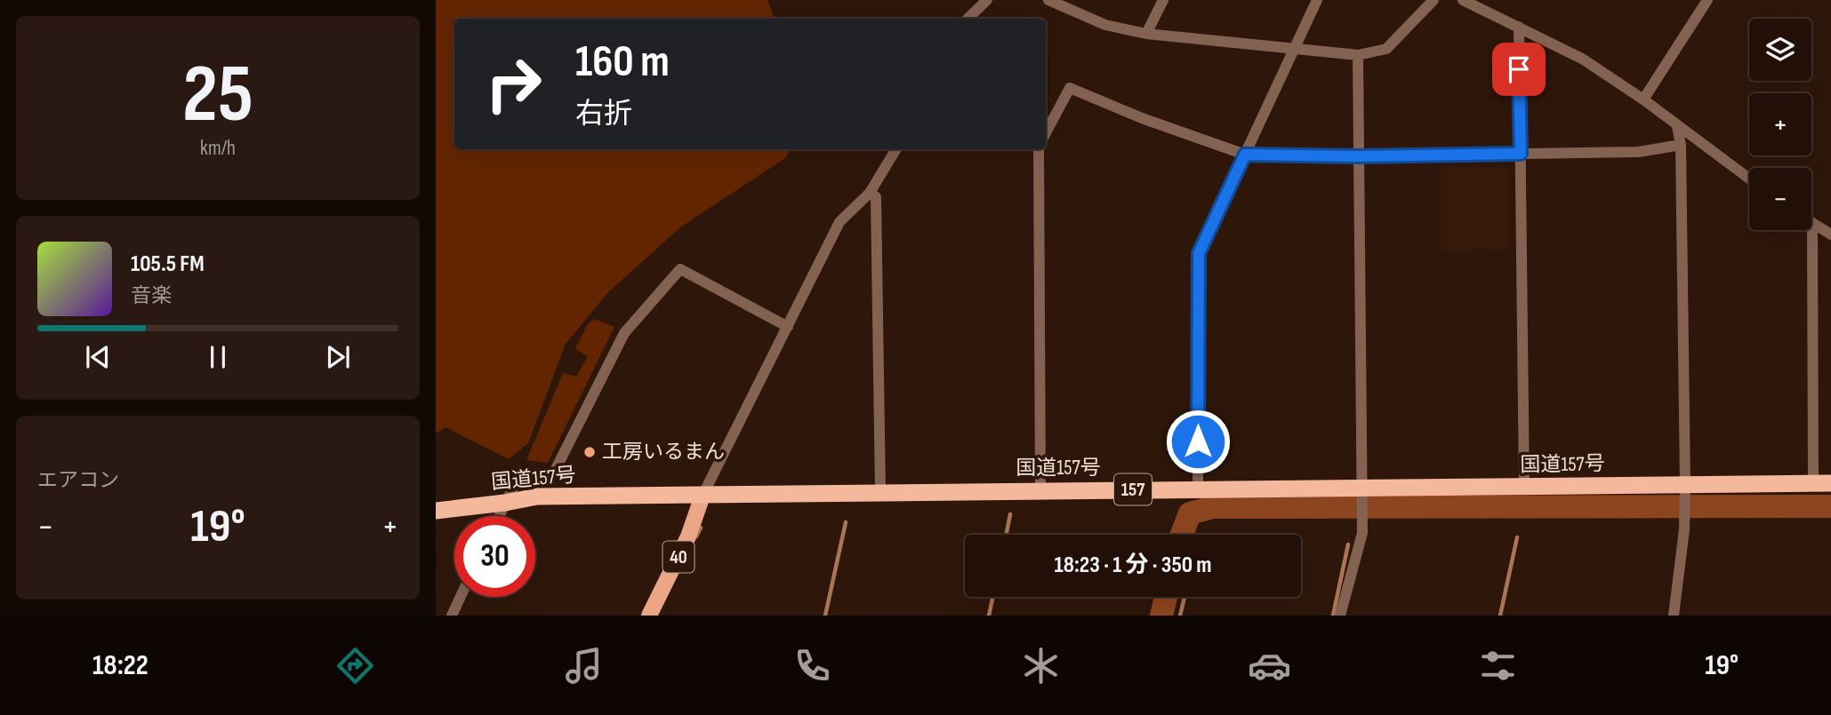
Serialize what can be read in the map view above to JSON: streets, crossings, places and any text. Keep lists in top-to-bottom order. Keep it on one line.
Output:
{"streets":{"highway":["国道157号","157"],"main road":["40"]},"crossings":[["国道157号","40"]],"places":["工房いるまん"],"page":{"tile":[["25","km/h"],"エアコン"],"map_buttons":["+","−"],"turn":["160 m","右折"],"song":["105.5 FM","音楽"],"heat":["−","19°","+"],"limit":"30","trip":"18:23 · 1 分 · 350 m","tabs":["18:22","19°"]}}
